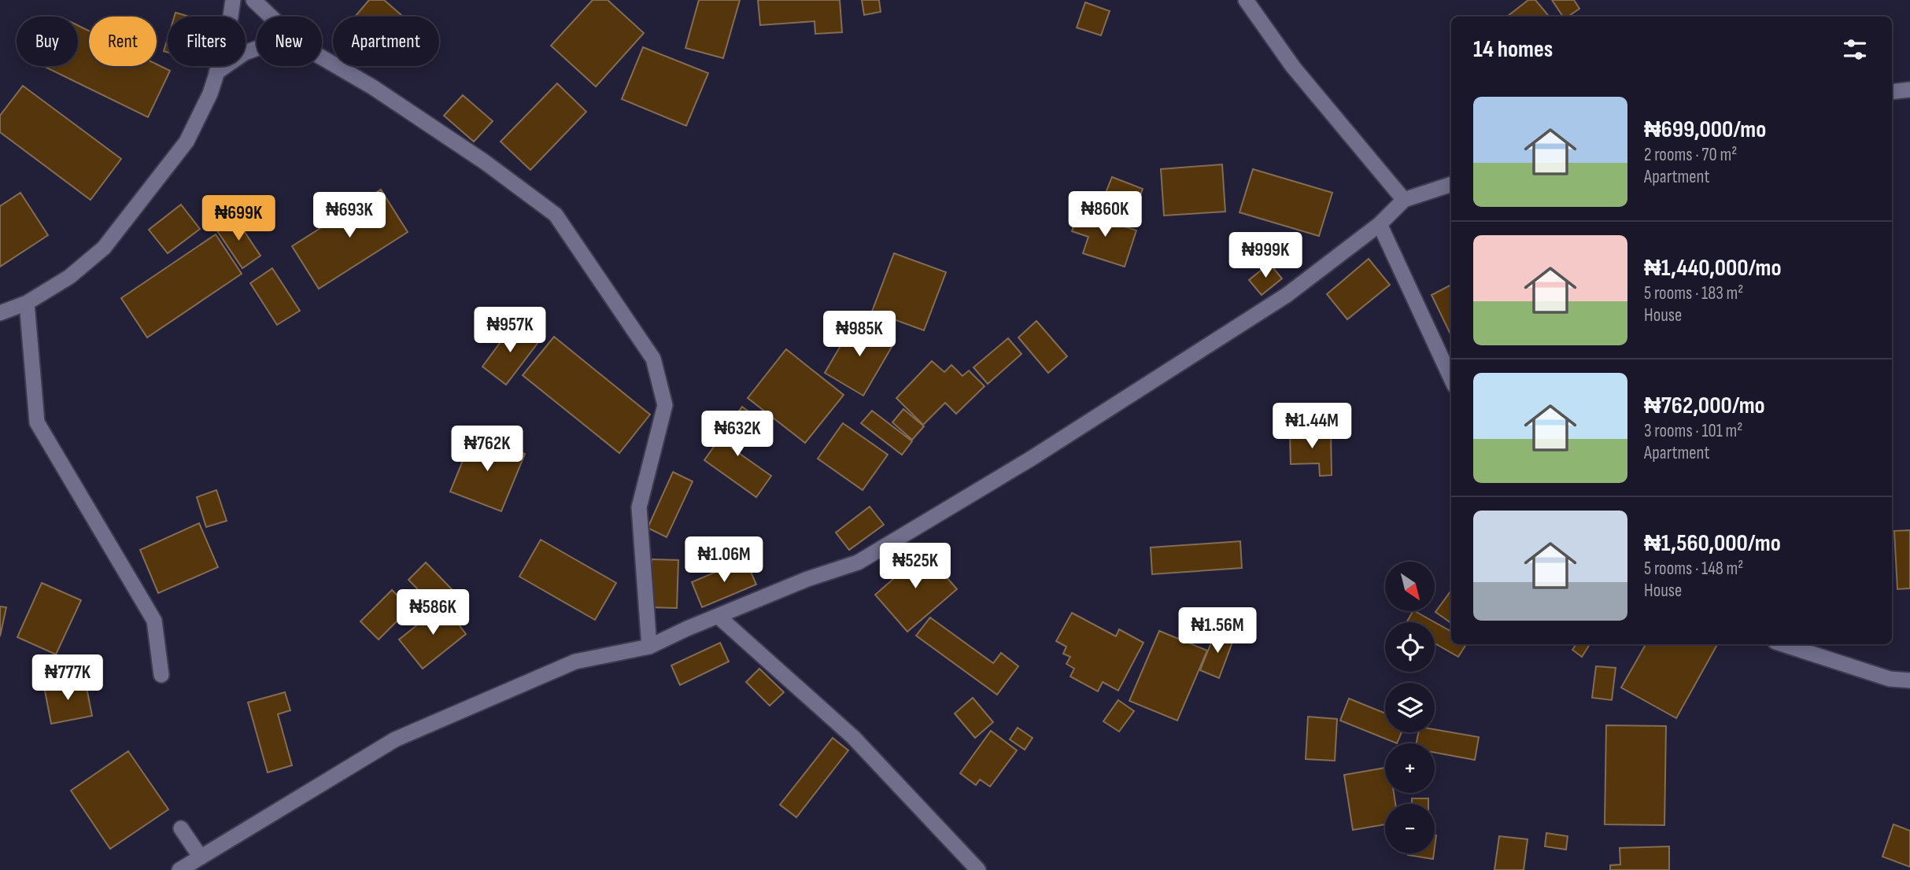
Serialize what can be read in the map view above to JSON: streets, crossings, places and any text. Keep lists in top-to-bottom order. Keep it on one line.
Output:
{"north":"bottom right","page":{"chip":["Buy","Rent","Filters","New","Apartment"],"heading":"14 homes","list":[{"name":"₦699,000/mo","note":"2 rooms · 70 m² · Apartment"},{"name":"₦1,440,000/mo","note":"5 rooms · 183 m² · House"},{"name":"₦762,000/mo","note":"3 rooms · 101 m² · Apartment"},{"name":"₦1,560,000/mo","note":"5 rooms · 148 m² · House"}],"price":["₦860K","₦693K","₦699K","₦999K","₦957K","₦985K","₦1.44M","₦632K","₦762K","₦1.06M","₦525K","₦586K","₦1.56M","₦777K"],"map_buttons":["+","−"]}}
